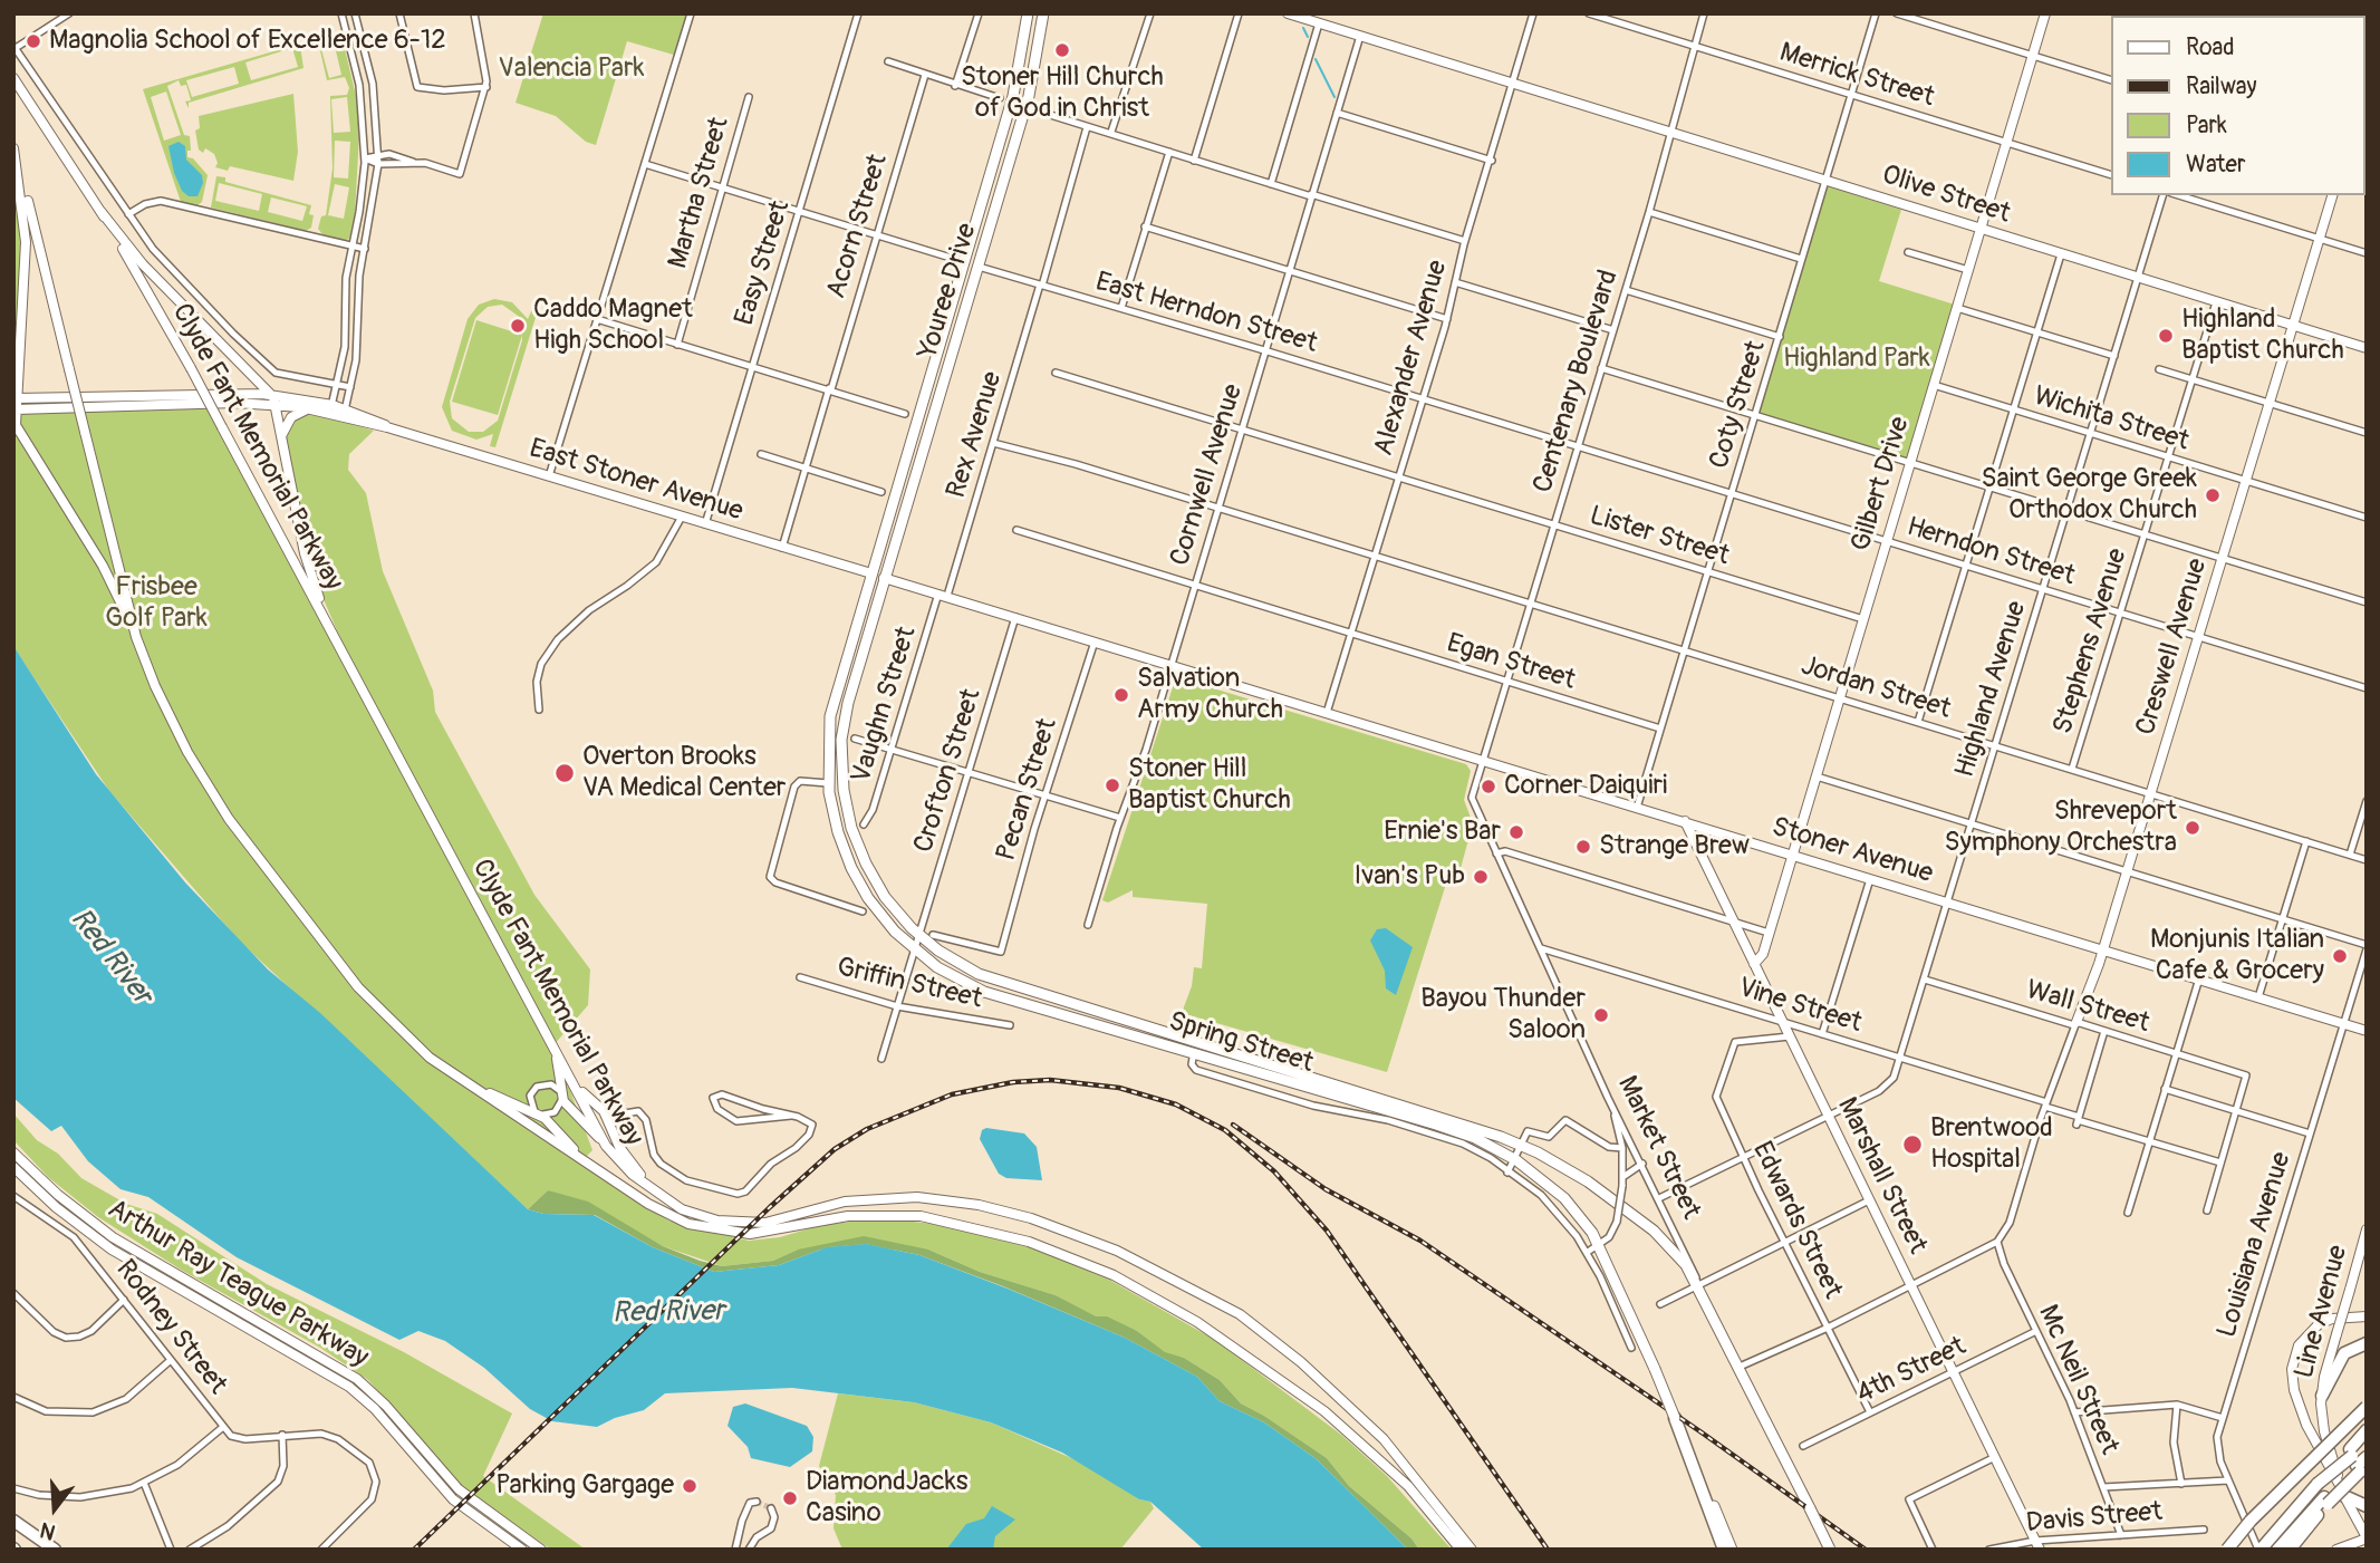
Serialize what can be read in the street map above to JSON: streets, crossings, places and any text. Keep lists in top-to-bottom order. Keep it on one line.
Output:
{"streets":{"main road":["Youree Drive","Spring Street","Market Street"],"street":["Merrick Street","Martha Street","Olive Street","Acorn Street","Easy Street","East Herndon Street","Alexander Avenue","Centenary Boulevard","Coty Street","Wichita Street","Rex Avenue","Clyde Fant Memorial Parkway","Cornwell Avenue","East Stoner Avenue","Gilbert Drive","Lister Street","Herndon Street","Stephens Avenue","Creswell Avenue","Egan Street","Jordan Street","Highland Avenue","Vaughn Street","Crofton Street","Pecan Street","Stoner Avenue","Griffin Street","Vine Street","Wall Street","Marshall Street","Edwards Street","Louisiana Avenue","Arthur Ray Teague Parkway","Line Avenue","Rodney Street","4th Street","Mc Neil Street","Davis Street"]},"crossings":[["Merrick Street","Centenary Boulevard"],["Merrick Street","Coty Street"],["Merrick Street","Gilbert Drive"],["Olive Street","Alexander Avenue"],["Olive Street","Centenary Boulevard"],["Olive Street","Coty Street"],["Olive Street","Cornwell Avenue"],["Olive Street","Gilbert Drive"],["Olive Street","Stephens Avenue"],["Olive Street","Creswell Avenue"],["Olive Street","Highland Avenue"],["Acorn Street","East Stoner Avenue"],["Easy Street","East Stoner Avenue"],["Youree Drive","East Herndon Street"],["Youree Drive","East Stoner Avenue"],["Youree Drive","Spring Street"],["East Herndon Street","Alexander Avenue"],["East Herndon Street","Rex Avenue"],["East Herndon Street","Cornwell Avenue"],["East Herndon Street","Herndon Street"],["Alexander Avenue","Lister Street"],["Alexander Avenue","Herndon Street"],["Alexander Avenue","Egan Street"],["Alexander Avenue","Jordan Street"],["Alexander Avenue","Stoner Avenue"],["Centenary Boulevard","Lister Street"],["Centenary Boulevard","Herndon Street"],["Centenary Boulevard","Egan Street"],["Centenary Boulevard","Jordan Street"],["Centenary Boulevard","Stoner Avenue"],["Centenary Boulevard","Market Street"],["Coty Street","Lister Street"],["Coty Street","Herndon Street"],["Coty Street","Egan Street"],["Coty Street","Jordan Street"],["Coty Street","Stoner Avenue"],["Wichita Street","Gilbert Drive"],["Wichita Street","Stephens Avenue"],["Wichita Street","Creswell Avenue"],["Wichita Street","Highland Avenue"],["Rex Avenue","Jordan Street"],["Rex Avenue","Vaughn Street"],["Cornwell Avenue","Lister Street"],["Cornwell Avenue","Egan Street"],["Cornwell Avenue","Jordan Street"],["East Stoner Avenue","Spring Street"],["Gilbert Drive","Lister Street"],["Gilbert Drive","Herndon Street"],["Gilbert Drive","Jordan Street"],["Gilbert Drive","Stoner Avenue"],["Gilbert Drive","Marshall Street"],["Herndon Street","Stephens Avenue"],["Herndon Street","Creswell Avenue"],["Herndon Street","Highland Avenue"],["Stephens Avenue","Jordan Street"],["Creswell Avenue","Jordan Street"],["Creswell Avenue","Stoner Avenue"],["Creswell Avenue","Vine Street"],["Creswell Avenue","Wall Street"],["Creswell Avenue","Mc Neil Street"],["Jordan Street","Highland Avenue"],["Highland Avenue","Stoner Avenue"],["Highland Avenue","Vine Street"],["Highland Avenue","Wall Street"],["Highland Avenue","Market Street"],["Highland Avenue","Marshall Street"],["Highland Avenue","Edwards Street"],["Crofton Street","Spring Street"],["Stoner Avenue","Market Street"],["Stoner Avenue","Marshall Street"],["Stoner Avenue","Louisiana Avenue"],["Vine Street","Market Street"],["Vine Street","Marshall Street"],["Spring Street","Market Street"],["Marshall Street","Edwards Street"],["Marshall Street","4th Street"],["Marshall Street","Davis Street"],["Edwards Street","4th Street"],["4th Street","Mc Neil Street"],["Mc Neil Street","Davis Street"]],"water":["Red River"],"parks":["Valencia Park","Highland Park","Frisbee Golf Park"],"places":["Magnolia School of Excellence 6-12","Stoner Hill Church of God in Christ","Caddo Magnet High School","Highland Baptist Church","Saint George Greek Orthodox Church","Salvation Army Church","Overton Brooks VA Medical Center","Stoner Hill Baptist Church","Corner Daiquiri","Shreveport Symphony Orchestra","Ernie's Bar","Strange Brew","Ivan's Pub","Monjunis Italian Cafe & Grocery","Bayou Thunder Saloon","Brentwood Hospital","Parking Gargage","DiamondJacks Casino"],"legend":["Road","Railway","Park","Water"],"north":"bottom"}
